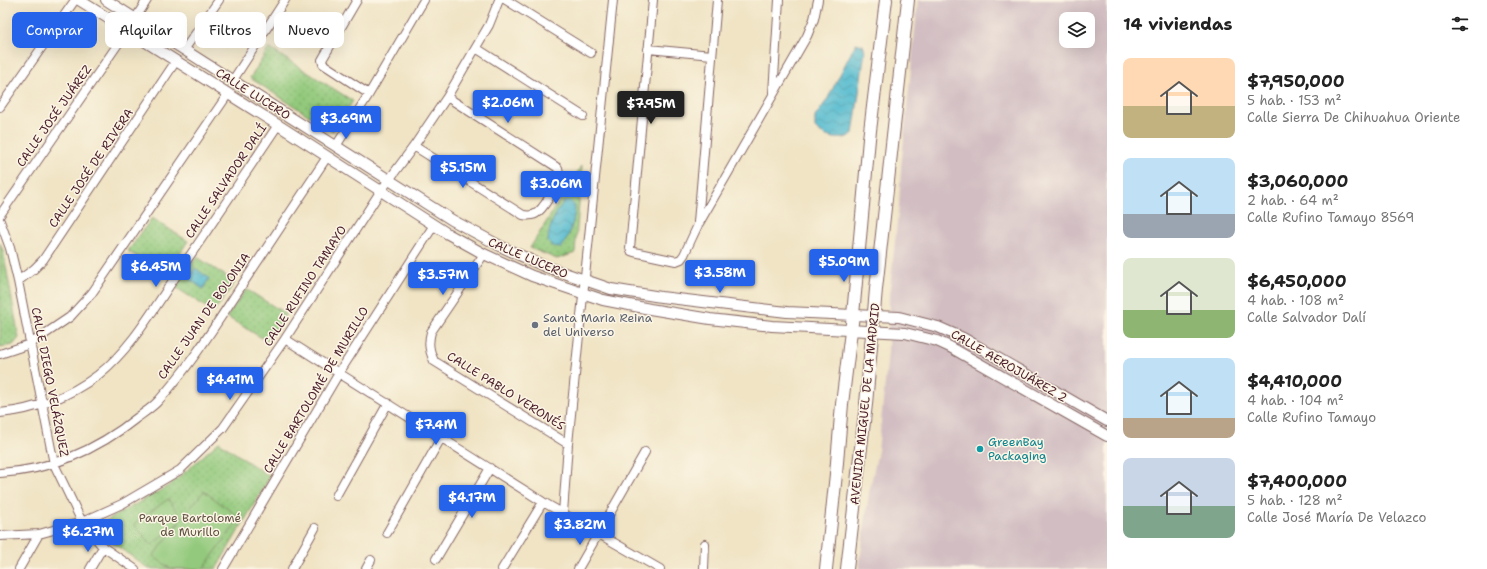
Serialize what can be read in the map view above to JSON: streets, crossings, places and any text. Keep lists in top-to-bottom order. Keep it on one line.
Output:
{"streets":{"main road":["AVENIDA MIGUEL DE LA MADRID"],"street":["CALLE LUCERO","CALLE JOSÉ JUÁREZ","CALLE JOSÉ DE RIVERA","CALLE SALVADOR DALÍ","CALLE RUFINO TAMAYO","CALLE JUAN DE BOLONIA","CALLE AEROJUÁREZ 2","CALLE DIEGO VELÁZQUEZ","CALLE BARTOLOMÉ DE MURILLO","CALLE PABLO VERONÉS"]},"crossings":[["CALLE LUCERO","CALLE JOSÉ DE RIVERA"],["CALLE LUCERO","CALLE SALVADOR DALÍ"],["CALLE LUCERO","CALLE RUFINO TAMAYO"],["CALLE LUCERO","CALLE JUAN DE BOLONIA"],["CALLE LUCERO","CALLE AEROJUÁREZ 2"],["CALLE LUCERO","CALLE BARTOLOMÉ DE MURILLO"],["CALLE LUCERO","CALLE PABLO VERONÉS"],["CALLE JOSÉ DE RIVERA","CALLE DIEGO VELÁZQUEZ"],["CALLE SALVADOR DALÍ","CALLE DIEGO VELÁZQUEZ"],["CALLE RUFINO TAMAYO","CALLE DIEGO VELÁZQUEZ"],["CALLE JUAN DE BOLONIA","CALLE DIEGO VELÁZQUEZ"],["CALLE AEROJUÁREZ 2","AVENIDA MIGUEL DE LA MADRID"]],"parks":["Parque Bartolomé de Murillo"],"places":["Santa Maria Reina del Universo","GreenBay Packaging"],"page":{"heading":"14 viviendas","chip":["Comprar","Alquilar","Filtros","Nuevo"],"list":[{"name":"$7,950,000","note":"5 hab. · 153 m² · Calle Sierra De Chihuahua Oriente"},{"name":"$3,060,000","note":"2 hab. · 64 m² · Calle Rufino Tamayo 8569"},{"name":"$6,450,000","note":"4 hab. · 108 m² · Calle Salvador Dalí"},{"name":"$4,410,000","note":"4 hab. · 104 m² · Calle Rufino Tamayo"},{"name":"$7,400,000","note":"5 hab. · 128 m² · Calle José María De Velazco"}],"price":["$2.06M","$7.95M","$3.69M","$5.15M","$3.06M","$5.09M","$6.45M","$3.58M","$3.57M","$4.41M","$7.4M","$4.17M","$3.82M","$6.27M"]}}
